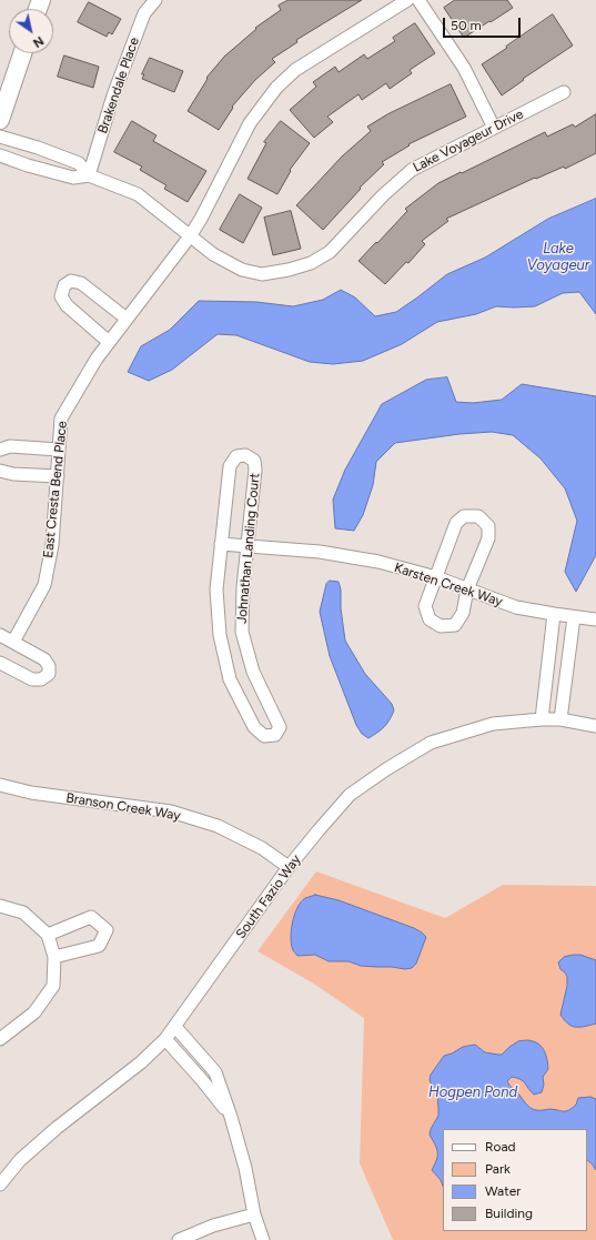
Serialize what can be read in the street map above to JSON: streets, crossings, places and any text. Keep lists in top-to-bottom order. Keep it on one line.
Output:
{"streets":{"street":["Brakendale Place","Lake Voyageur Drive","East Cresta Bend Place","Johnathan Landing Court","Karsten Creek Way","Branson Creek Way","South Fazio Way"]},"crossings":[["Brakendale Place","Lake Voyageur Drive"],["Lake Voyageur Drive","East Cresta Bend Place"],["Johnathan Landing Court","Karsten Creek Way"],["Branson Creek Way","South Fazio Way"]],"water":["Lake Voyageur","Hogpen Pond"],"legend":["Road","Park","Water","Building"],"scale_bar":"50 m","north":"bottom right"}
